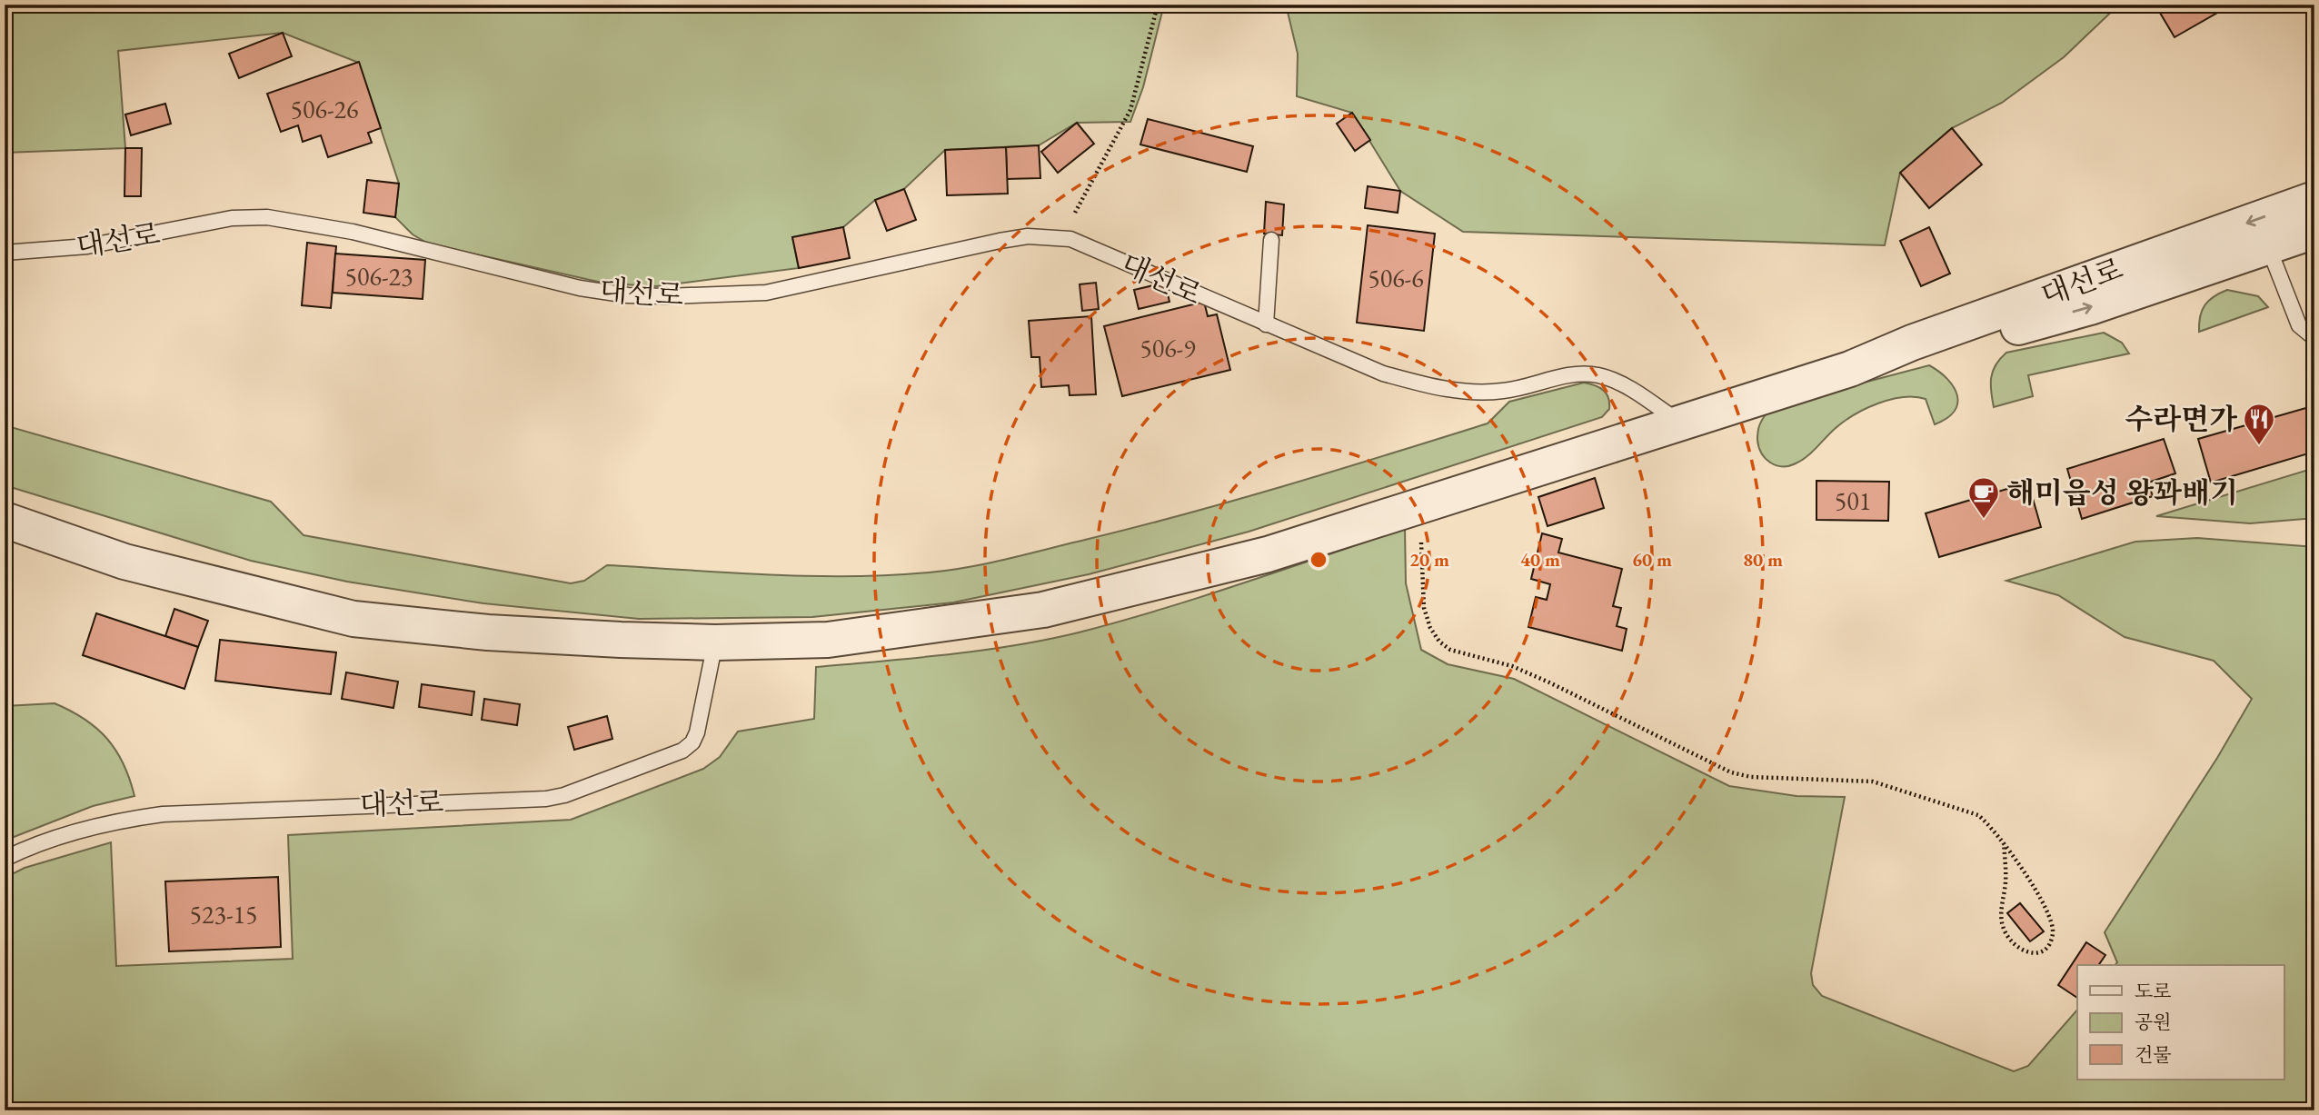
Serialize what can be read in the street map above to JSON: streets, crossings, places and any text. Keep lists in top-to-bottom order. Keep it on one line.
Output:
{"streets":{"street":["대선로"]},"places":{"restaurant":["수라면가"],"cafe":["해미읍성 왕꽈배기"]},"house_numbers":["506-26","506-23","506-6","506-9","501","523-15"],"legend":["도로","공원","건물"],"rings":["20 m","40 m","60 m","80 m"]}
